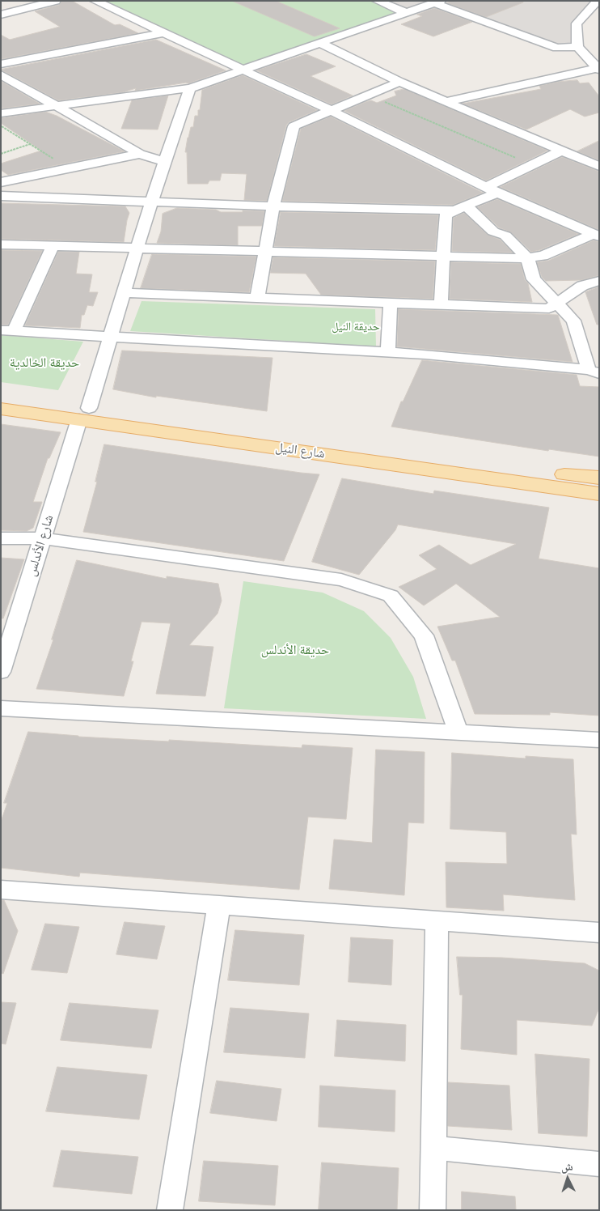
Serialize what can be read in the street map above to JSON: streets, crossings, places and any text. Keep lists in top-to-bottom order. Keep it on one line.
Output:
{"streets":{"main road":["شارع النيل"],"street":["شارع الأندلس"]},"crossings":[["شارع النيل","شارع الأندلس"]],"parks":["حديقة النيل","حديقة الخالدية","حديقة الأندلس"],"north":"top"}
